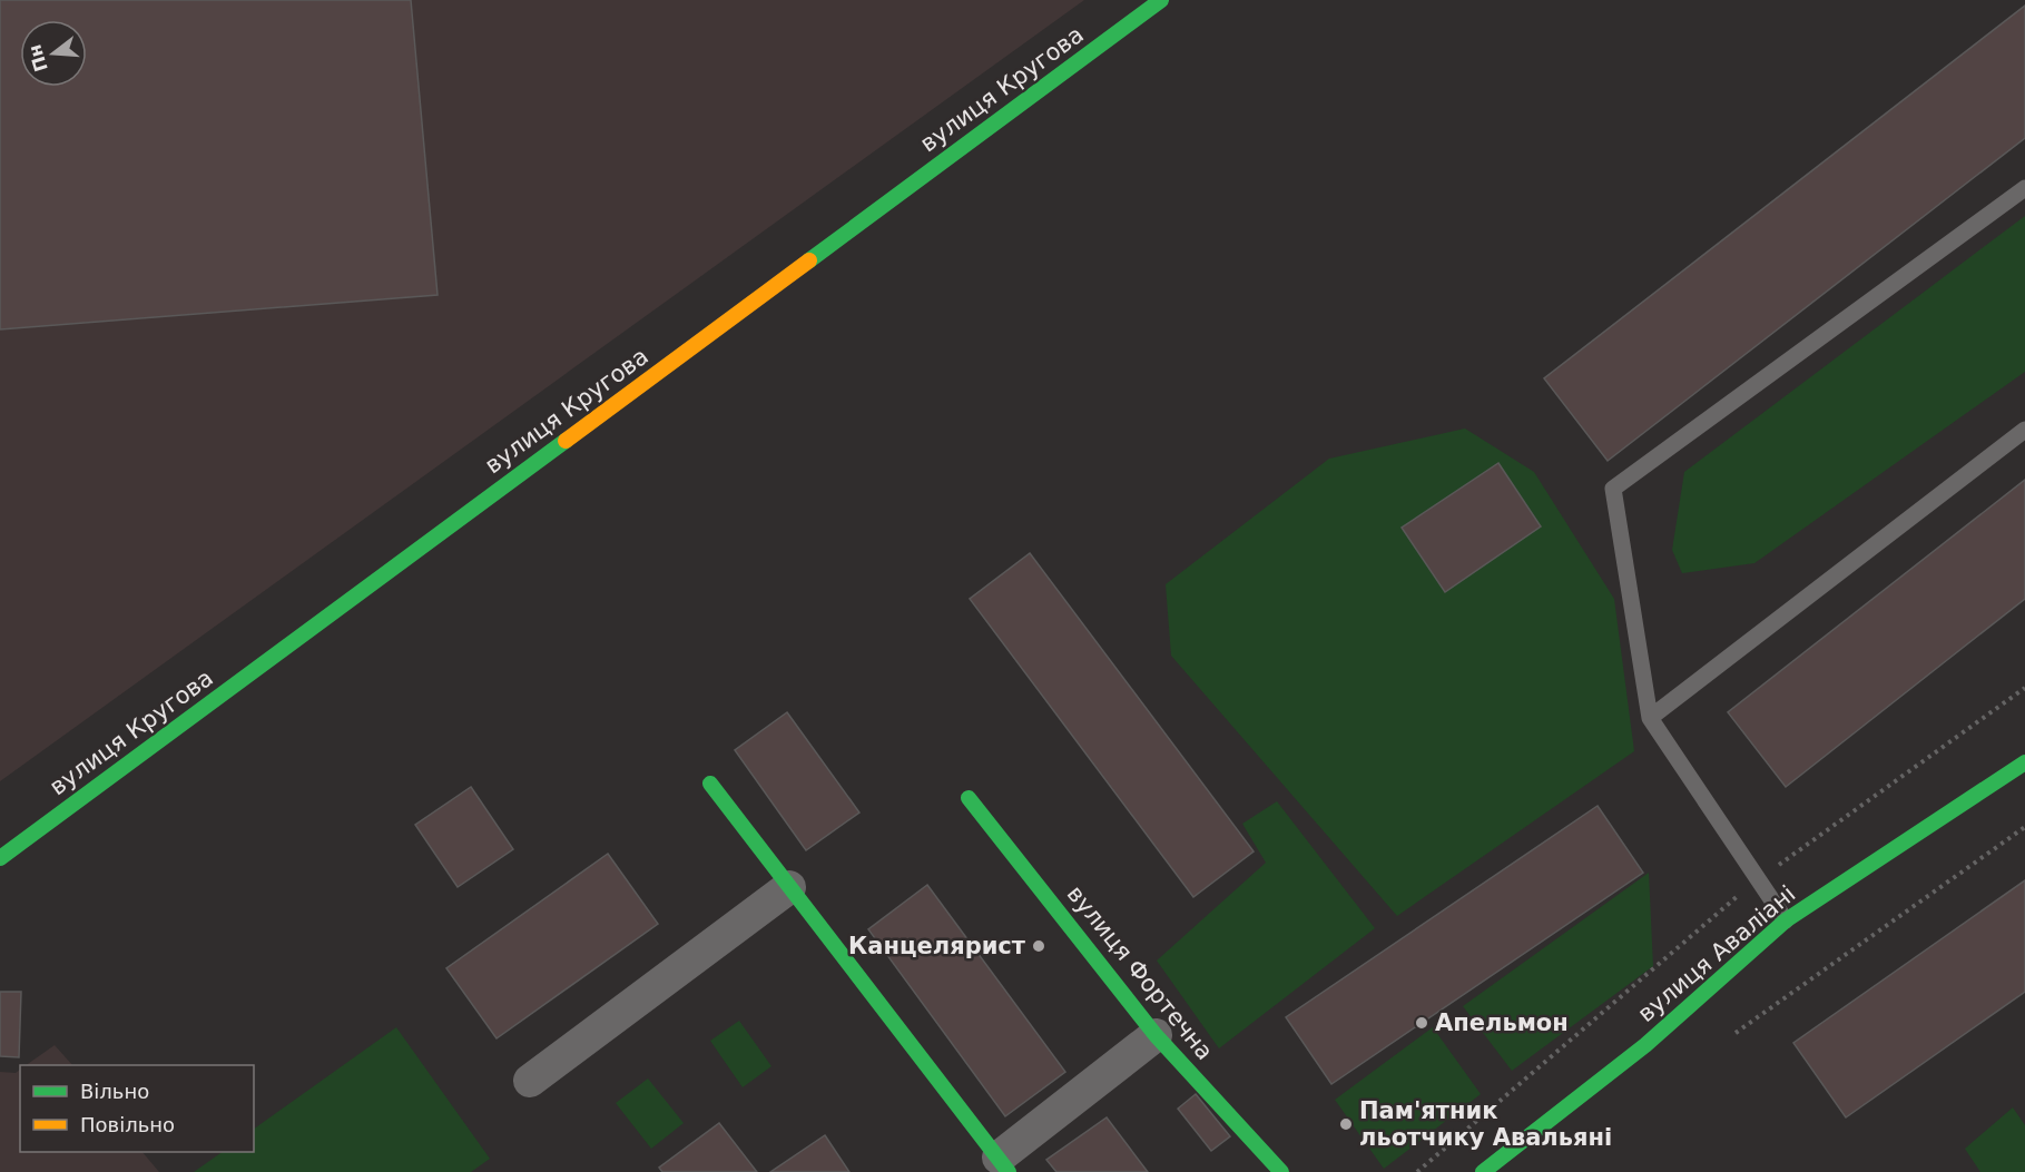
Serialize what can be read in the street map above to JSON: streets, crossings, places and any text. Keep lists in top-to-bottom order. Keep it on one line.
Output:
{"streets":{"street":["вулиця Кругова","вулиця Аваліані","вулиця Фортечна"]},"places":["Канцелярист","Апельмон","Пам'ятник льотчику Авальяні"],"legend":["Вільно","Повільно"],"north":"left"}
